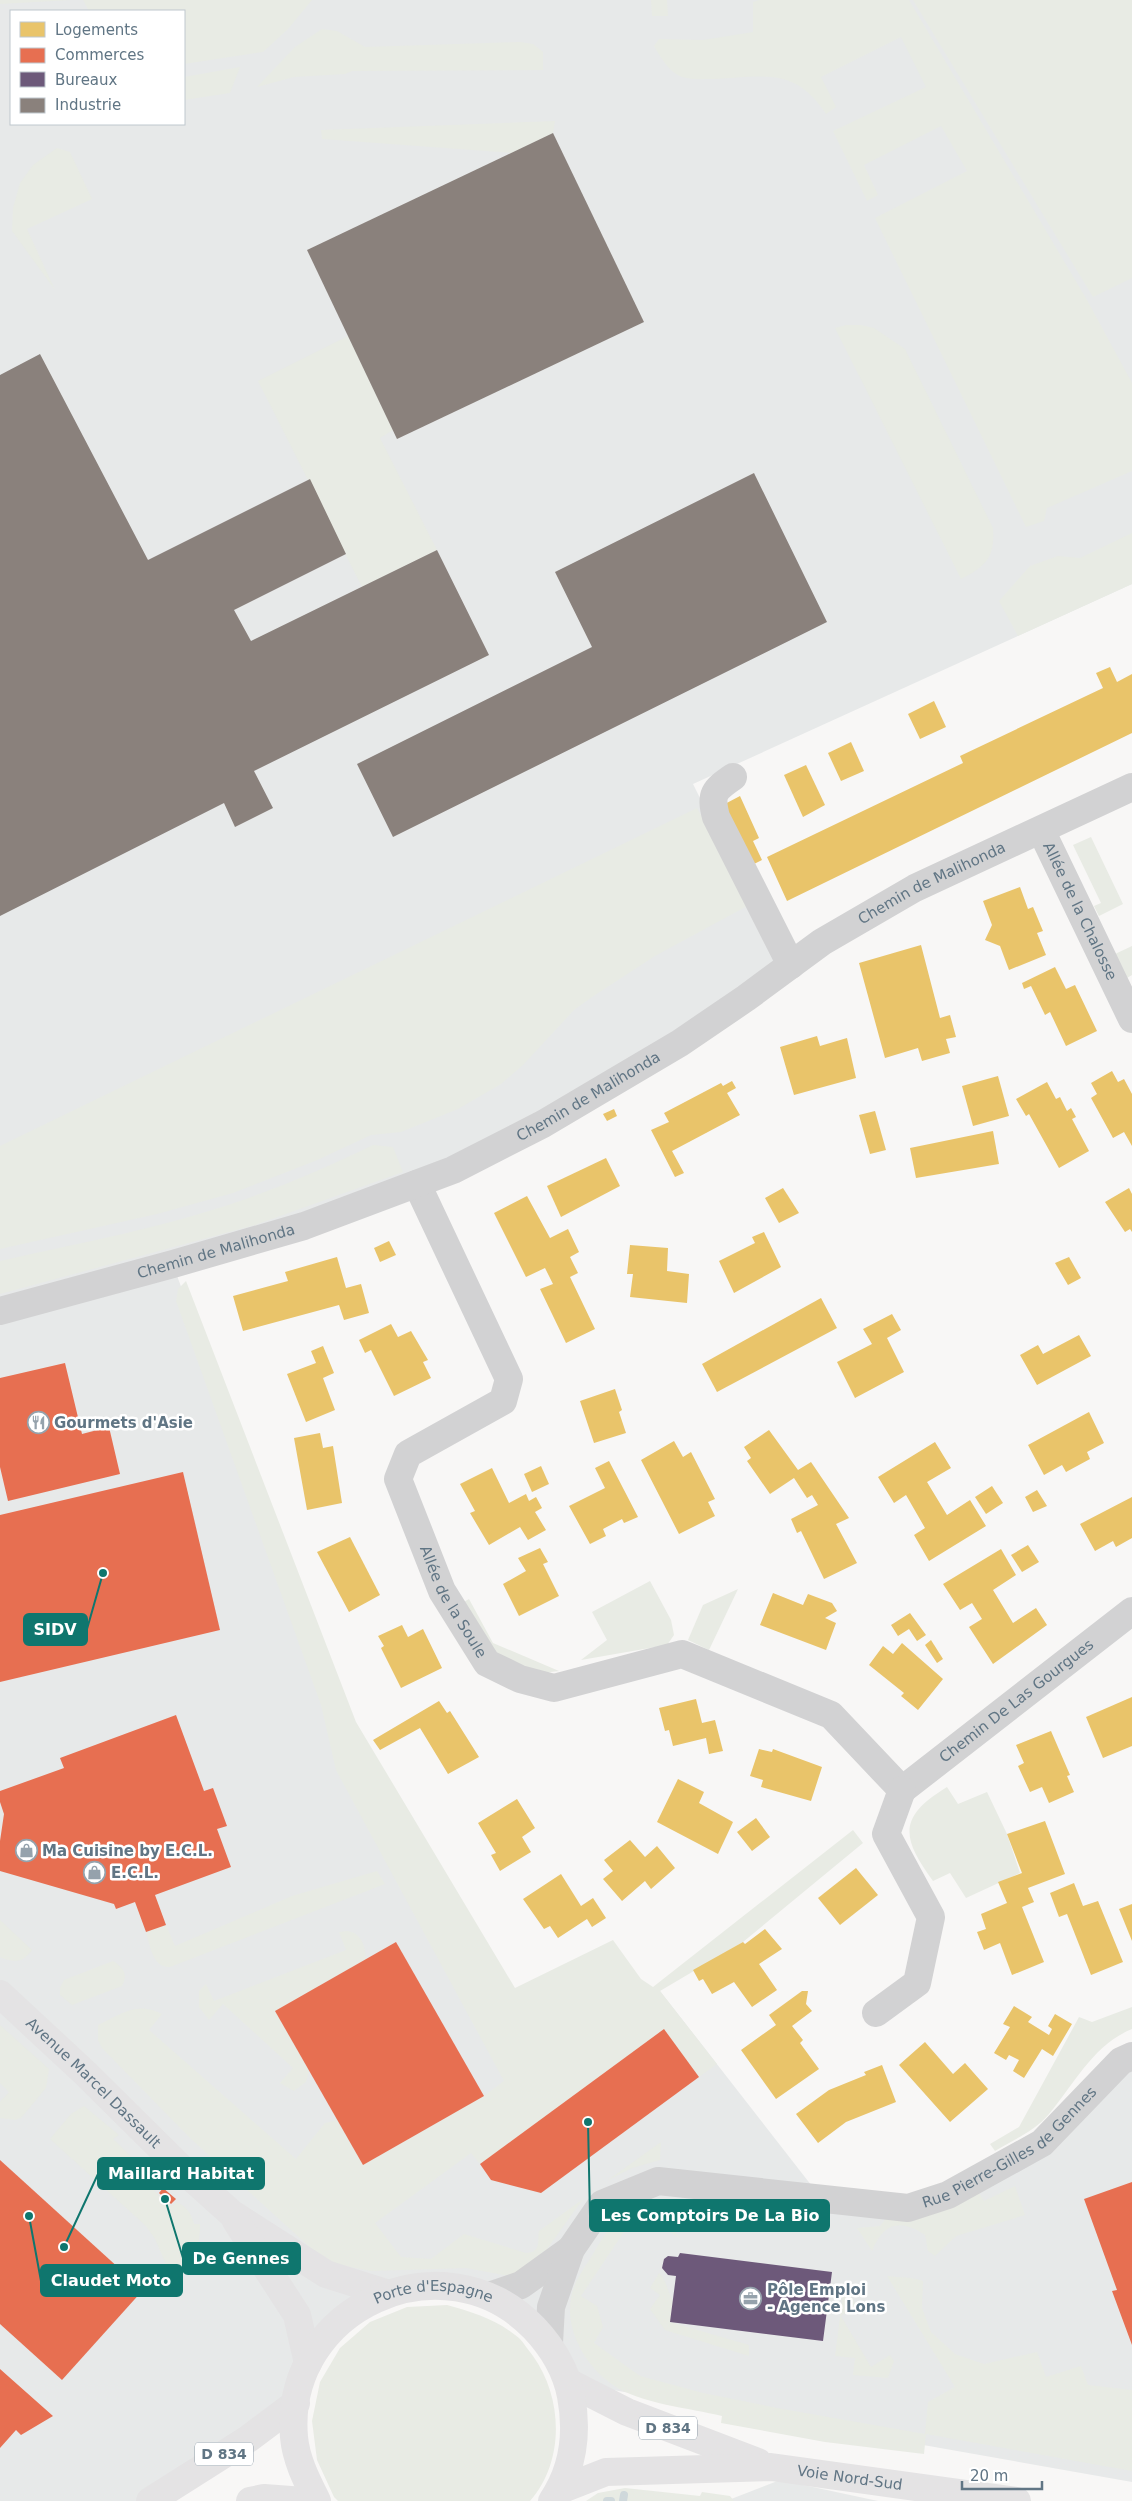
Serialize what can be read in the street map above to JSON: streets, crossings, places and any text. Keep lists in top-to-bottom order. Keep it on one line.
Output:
{"streets":{"main road":["Avenue Marcel Dassault","Porte d'Espagne","D 834","Voie Nord-Sud"],"street":["Chemin de Malihonda","Allée de la Chalosse","Allée de la Soule","Chemin De Las Gourgues","Rue Pierre-Gilles de Gennes"]},"crossings":[["Chemin de Malihonda","Allée de la Chalosse"],["Chemin de Malihonda","Allée de la Soule"],["Allée de la Soule","Chemin De Las Gourgues"],["Avenue Marcel Dassault","Porte d'Espagne"],["Rue Pierre-Gilles de Gennes","Porte d'Espagne"],["Porte d'Espagne","D 834"],["Porte d'Espagne","Voie Nord-Sud"]],"places":{"restaurant":["Gourmets d'Asie"],"other":["SIDV","Les Comptoirs De La Bio","De Gennes","Claudet Moto","Maillard Habitat"],"shop":["Ma Cuisine by E.C.L.","E.C.L."],"office":["Pôle Emploi - Agence Lons"]},"legend":["Logements","Commerces","Bureaux","Industrie"],"scale_bar":"20 m"}
